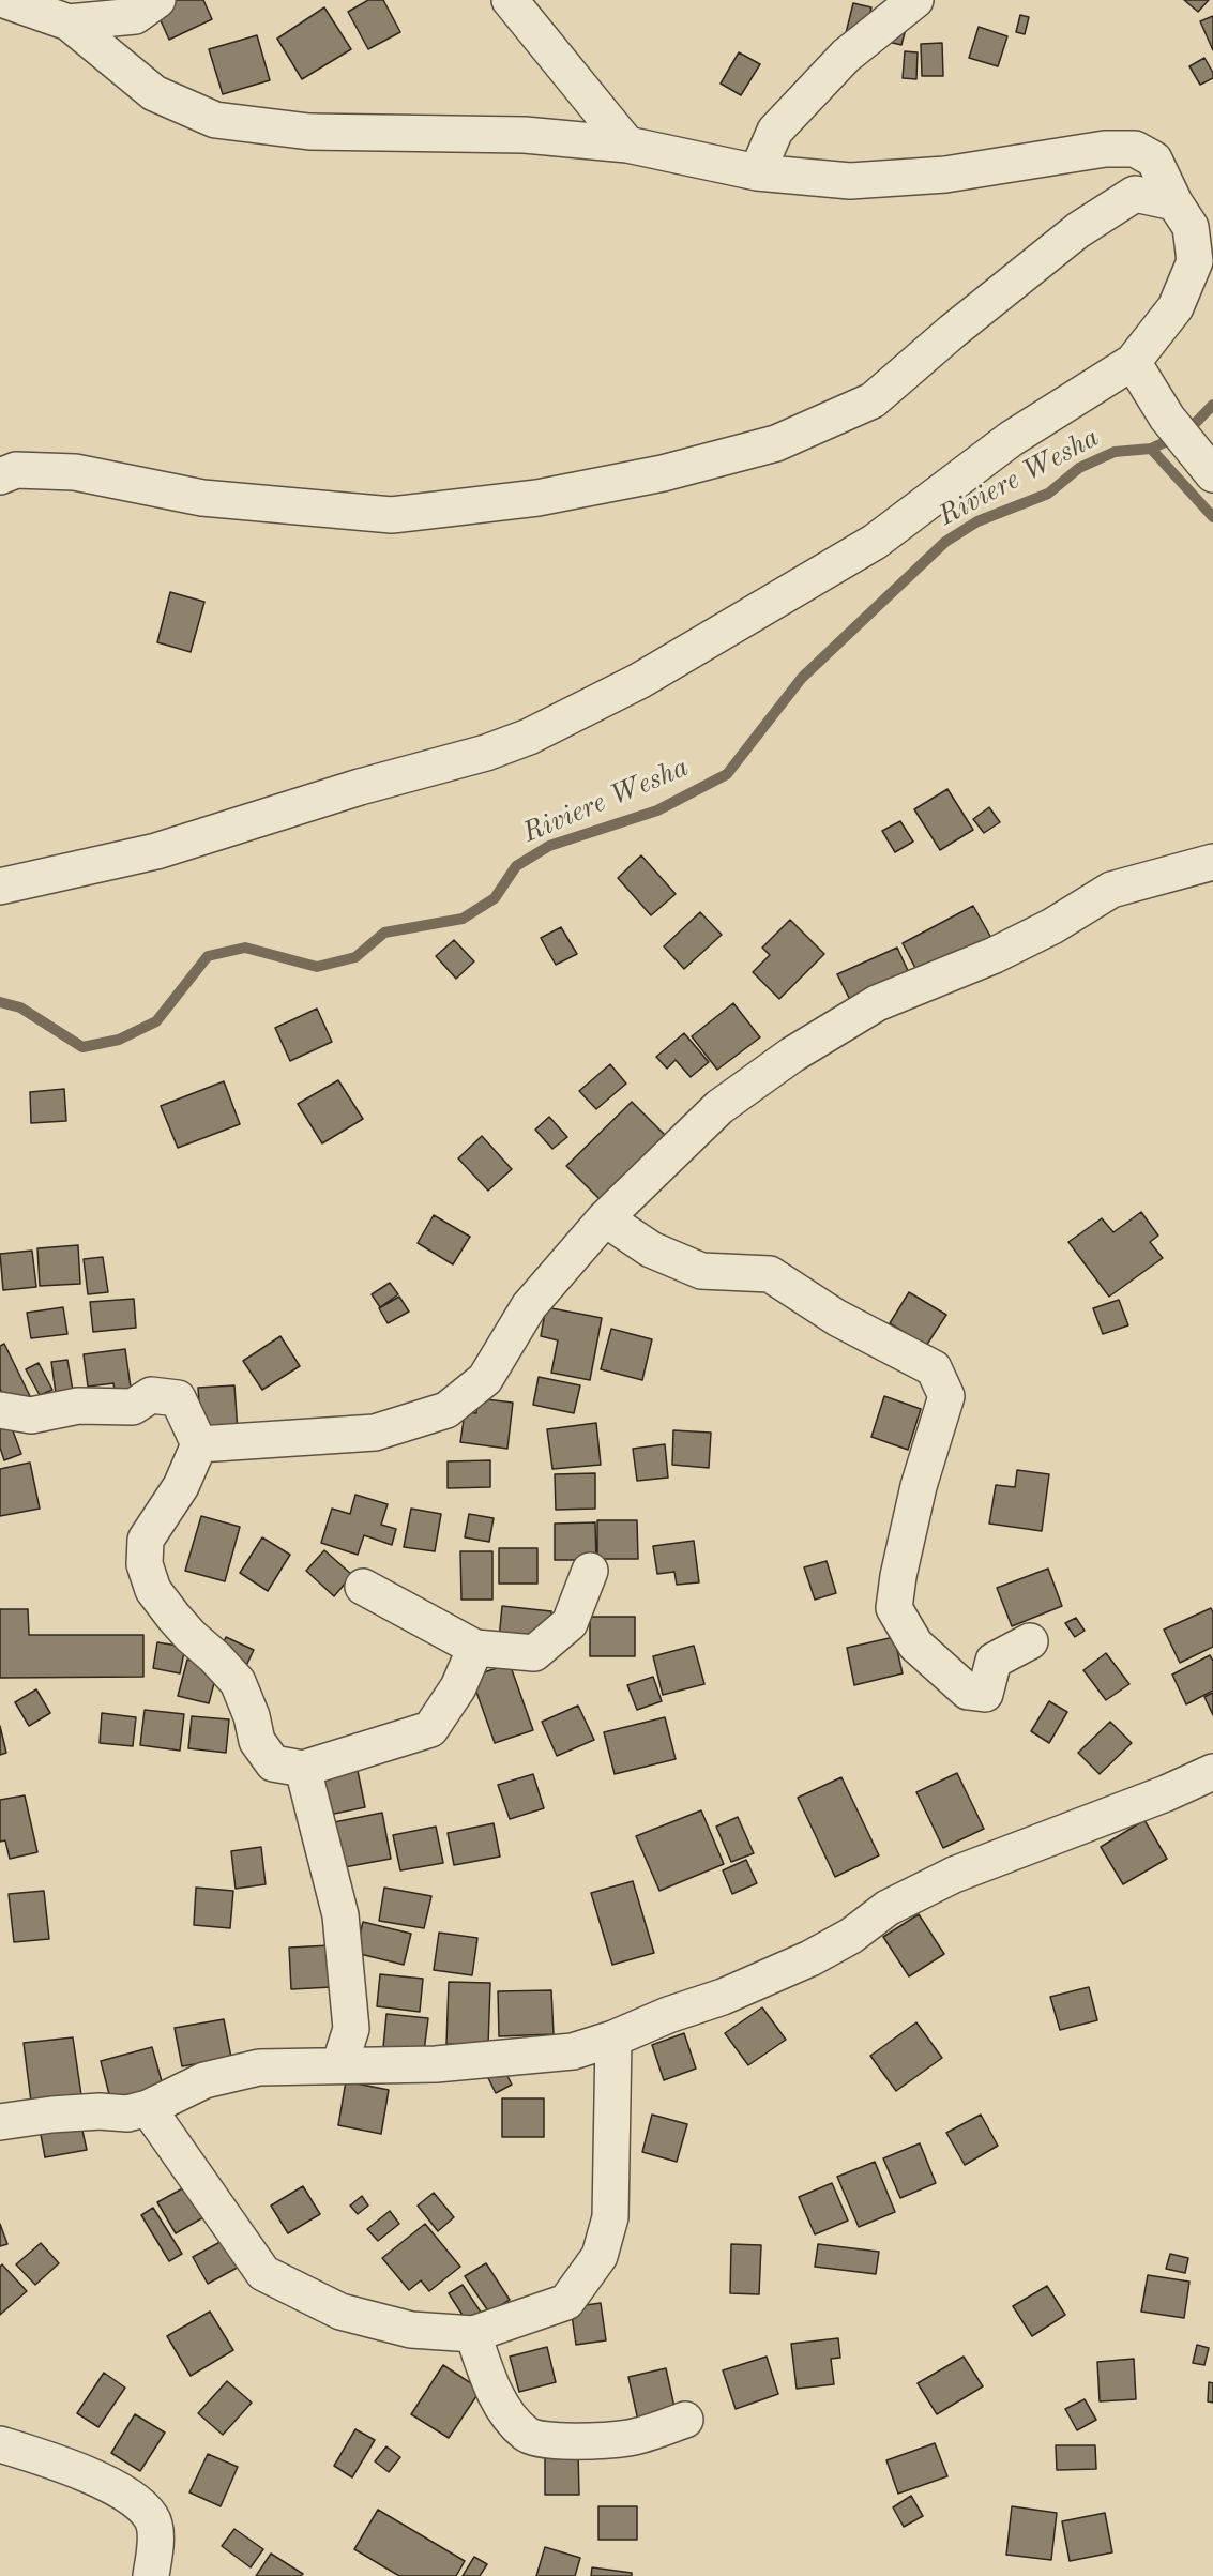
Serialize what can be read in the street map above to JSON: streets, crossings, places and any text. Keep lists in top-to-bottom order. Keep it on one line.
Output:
{"water":["Riviere Wesha"]}
